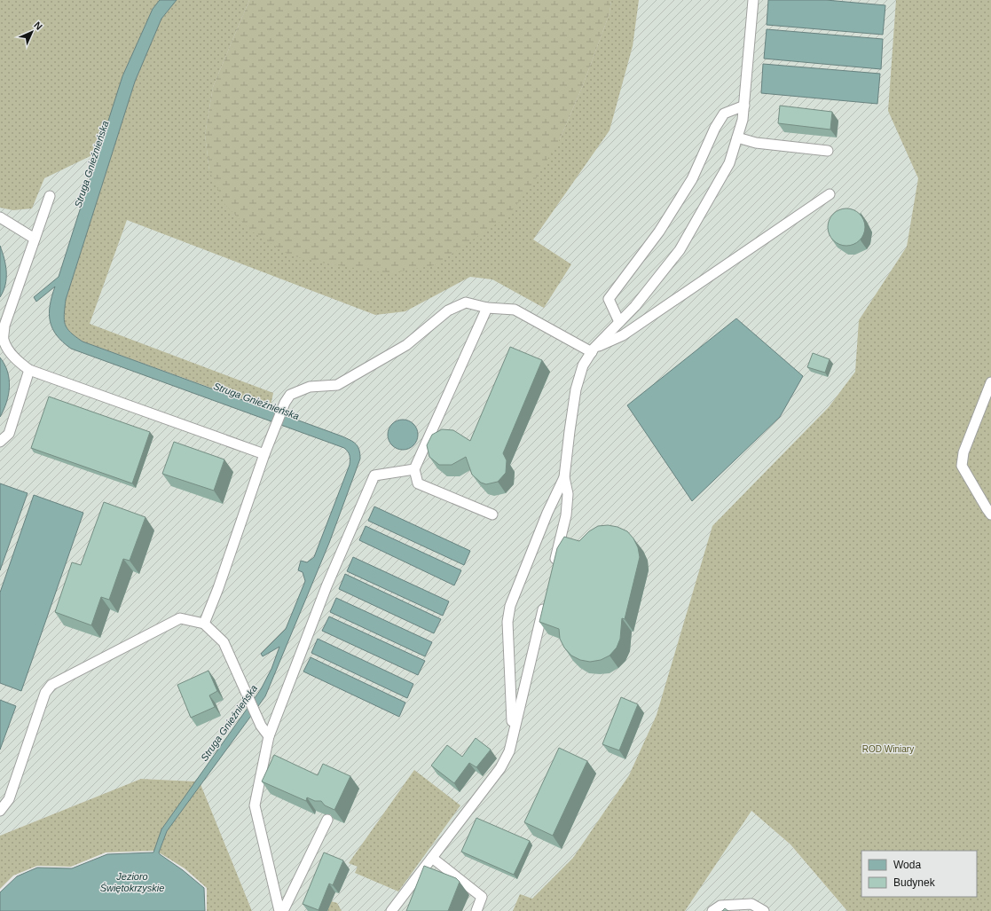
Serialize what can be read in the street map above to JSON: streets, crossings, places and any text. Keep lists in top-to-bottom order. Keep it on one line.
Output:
{"water":["Struga Gnieźnieńska","Jezioro Świętokrzyskie"],"parks":["ROD Winiary"],"legend":["Woda","Budynek"],"north":"top right"}
